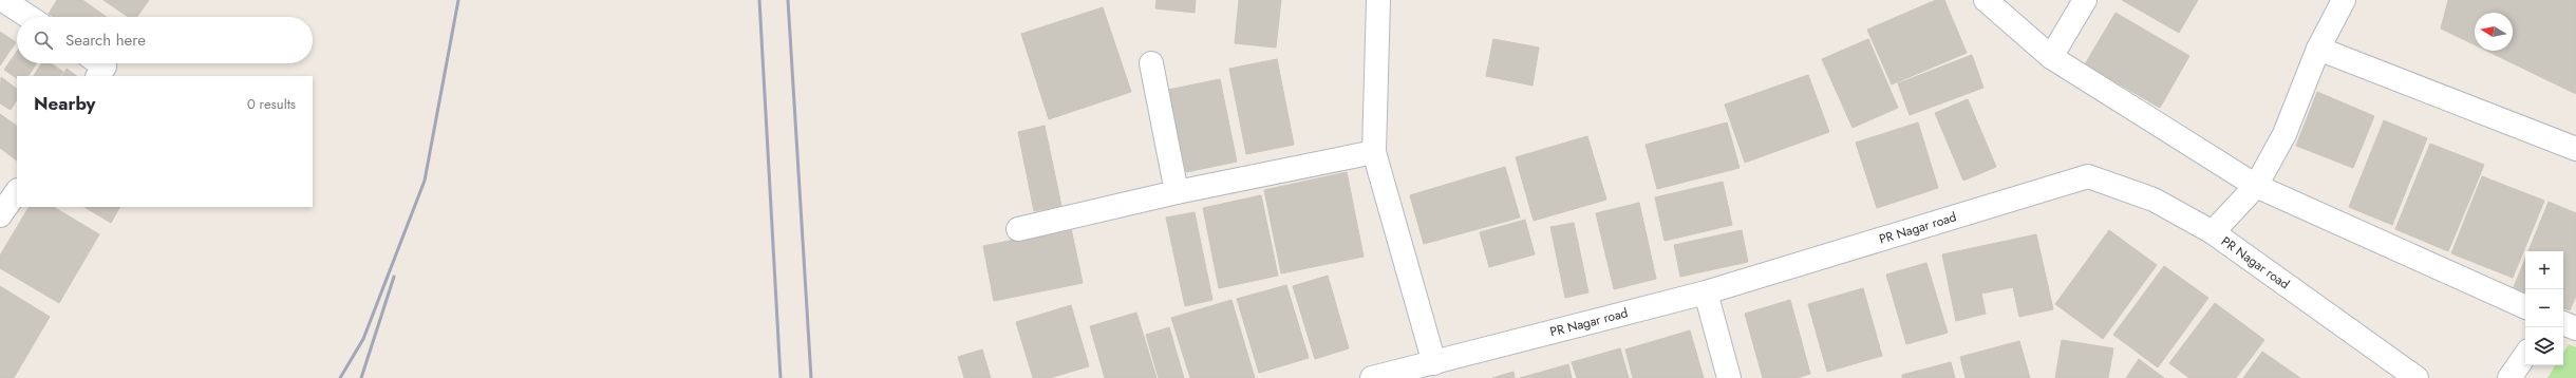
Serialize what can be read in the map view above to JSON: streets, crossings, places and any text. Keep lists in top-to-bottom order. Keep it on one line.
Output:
{"streets":{"street":["PR Nagar road"]},"north":"left","page":{"search":"Search here","heading":["Nearby","0 results"],"map_buttons":["+","−"]}}
